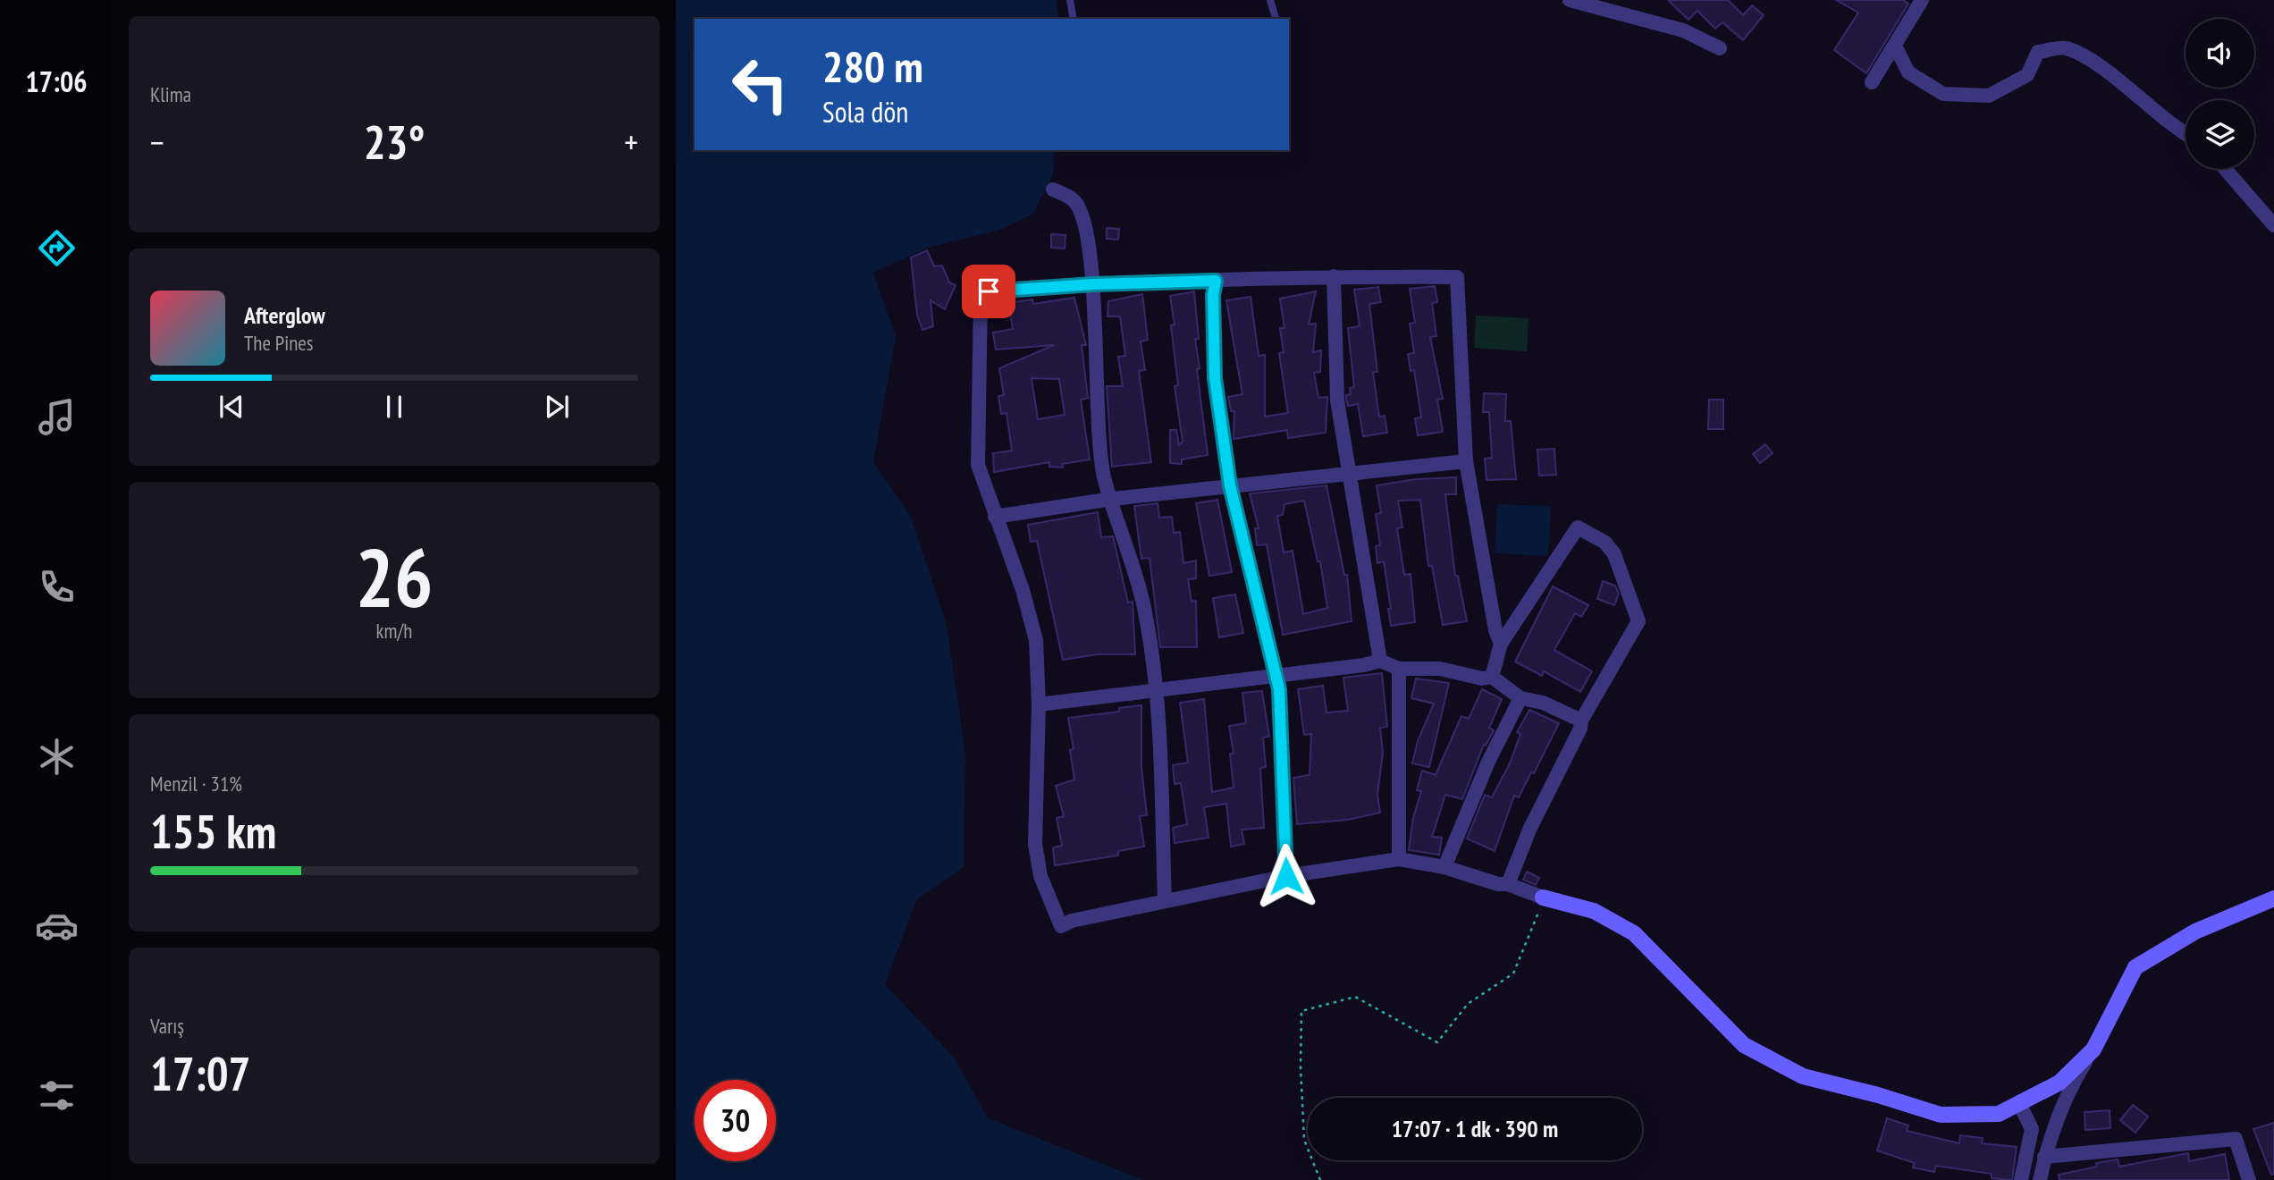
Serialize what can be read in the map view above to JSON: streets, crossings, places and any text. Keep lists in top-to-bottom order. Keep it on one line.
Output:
{"page":{"tabs":"17:06","tile":["Klima",["26","km/h"],["Menzil · 31%","155 km"],["Varış","17:07"]],"turn":["280 m","Sola dön"],"heat":["−","23°","+"],"song":["Afterglow","The Pines"],"limit":"30","trip":"17:07 · 1 dk · 390 m"}}
